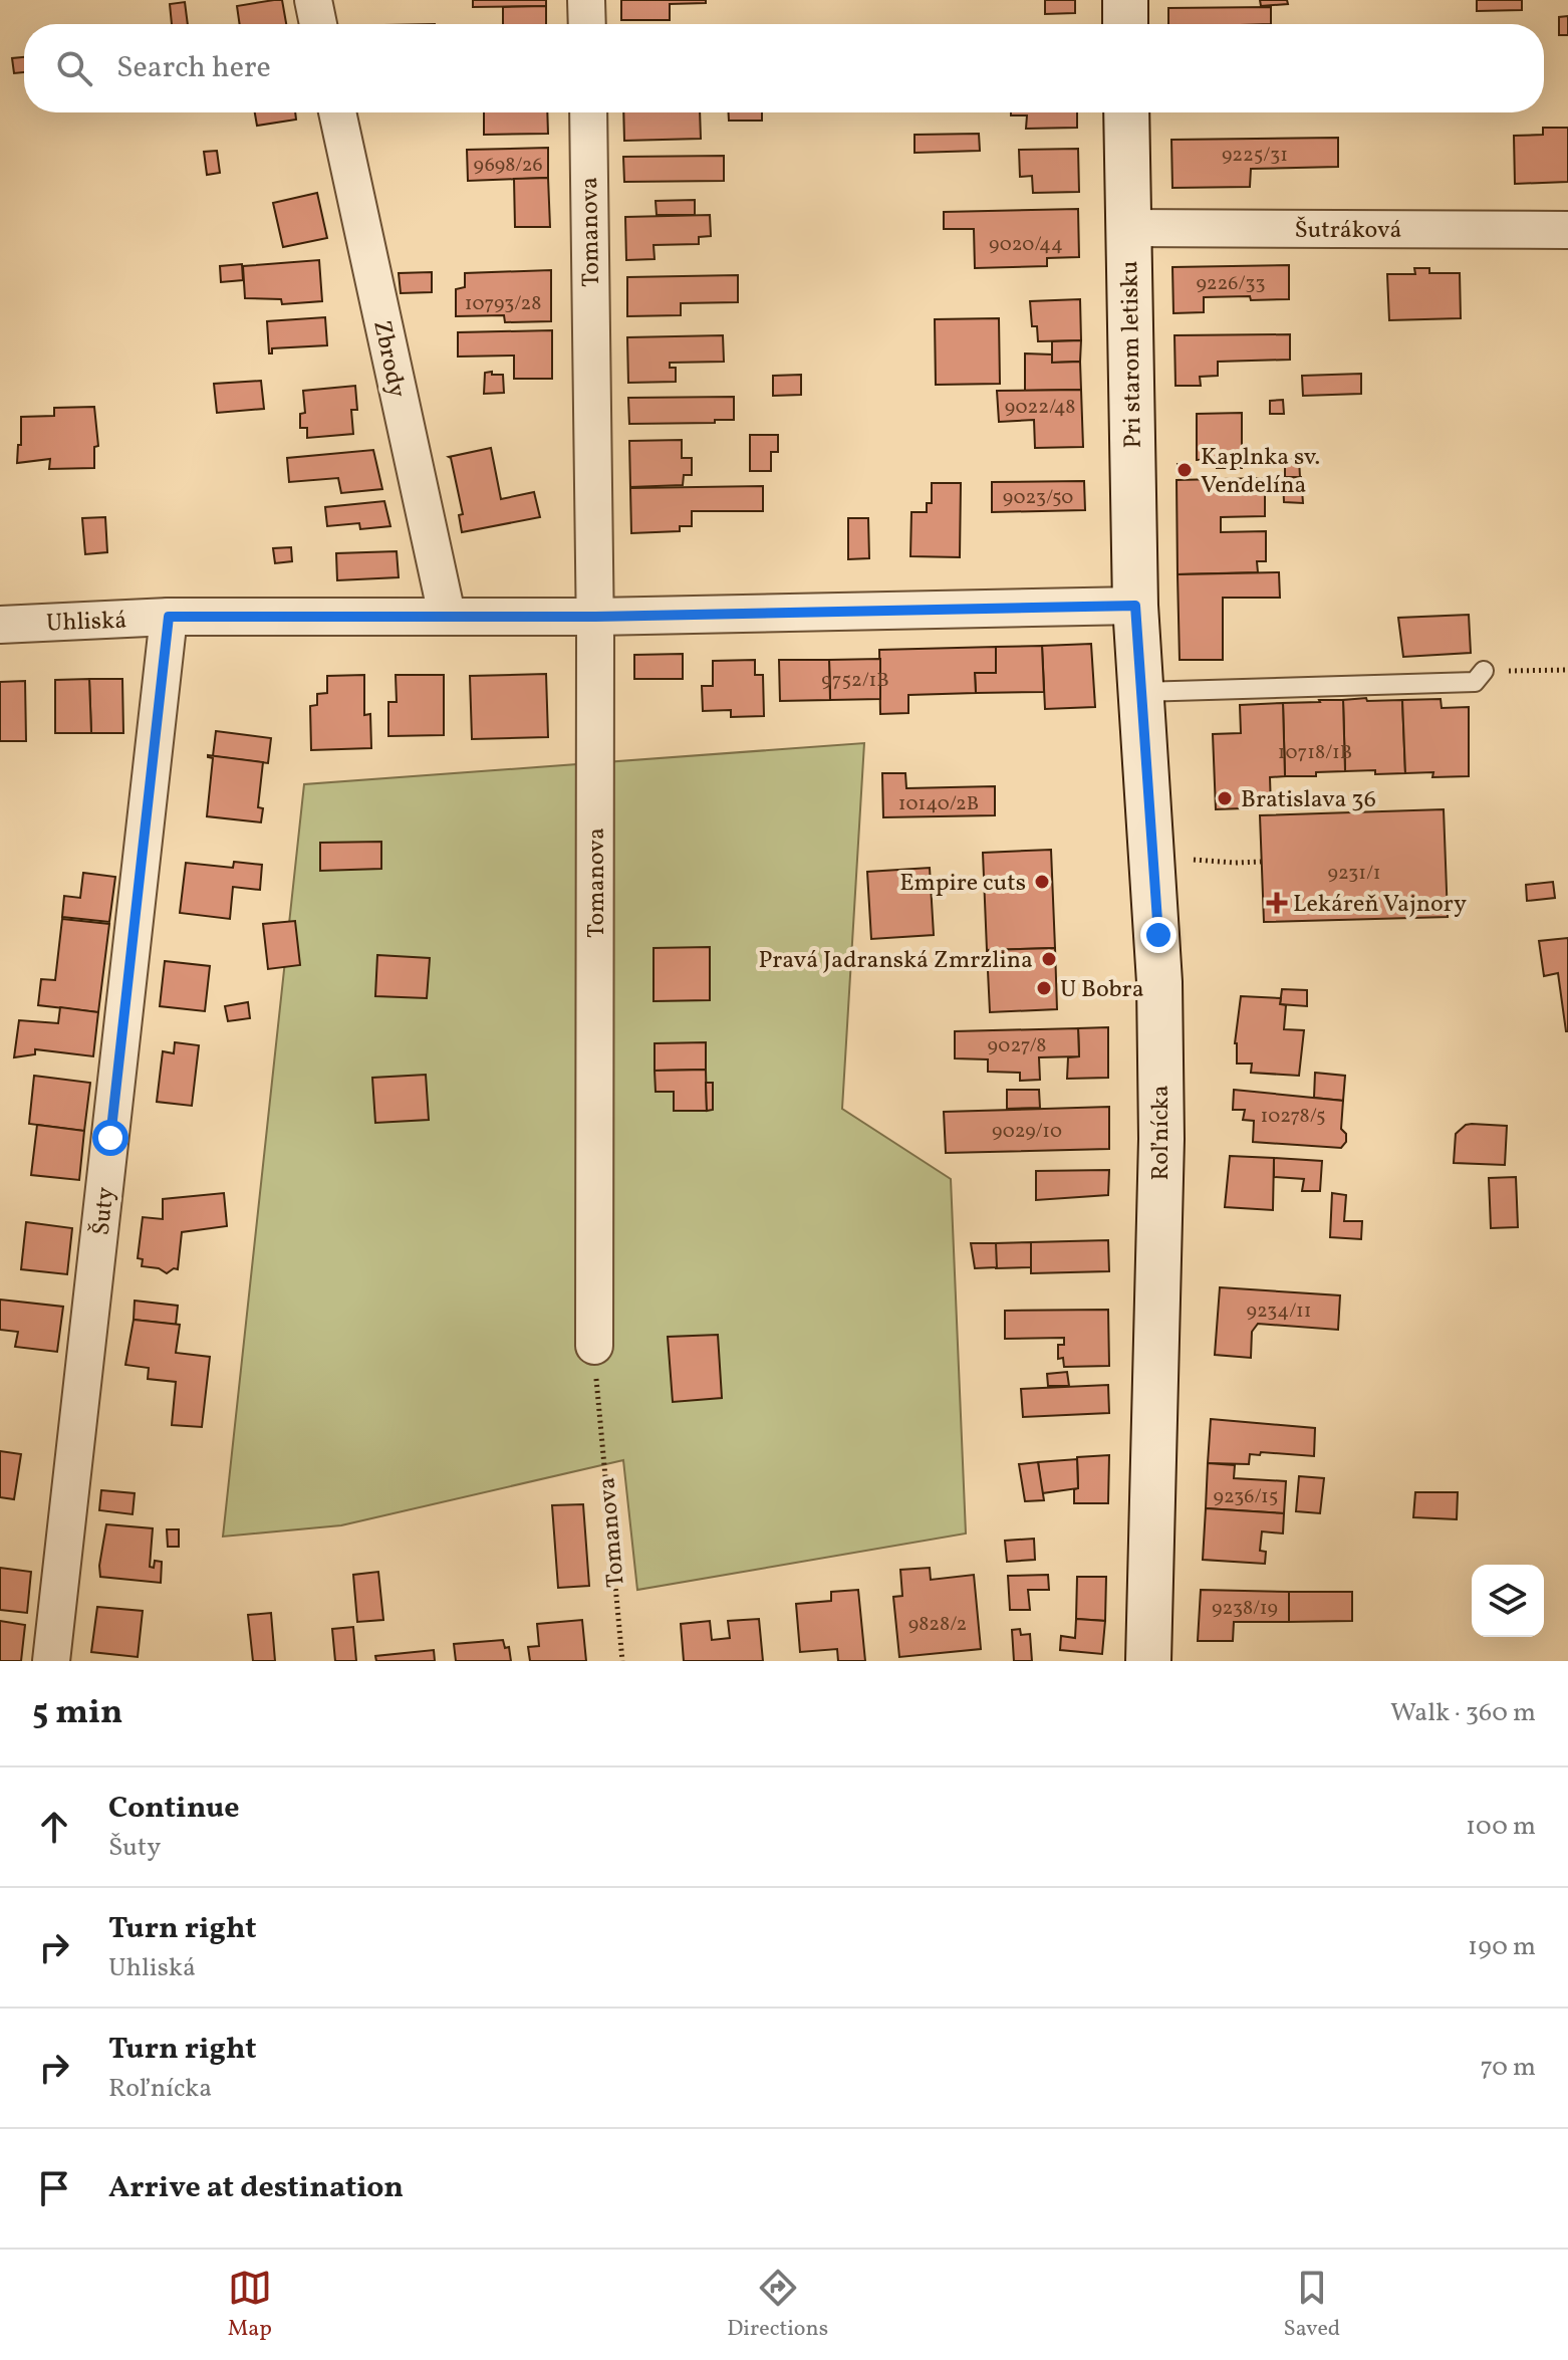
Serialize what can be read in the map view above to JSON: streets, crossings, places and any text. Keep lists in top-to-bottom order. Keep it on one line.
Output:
{"streets":{"street":["Šutráková","Tomanova","Pri starom letisku","Zbrody","Uhliská","Roľnícka","Šuty"]},"crossings":[["Šutráková","Pri starom letisku"],["Tomanova","Uhliská"],["Pri starom letisku","Uhliská"],["Pri starom letisku","Roľnícka"],["Zbrody","Uhliská"],["Uhliská","Roľnícka"],["Uhliská","Šuty"]],"places":{"other":["Kaplnka sv. Vendelína","Bratislava 36","Empire cuts","Pravá Jadranská Zmrzlina","U Bobra"],"health":["Lekáreň Vajnory"]},"house_numbers":["9225/31","9698/26","9020/44","9226/33","10793/28","9022/48","9023/50","9752/1B","10718/1B","10140/2B","9231/1","9027/8","10278/5","9029/10","9234/11","9236/15","9238/19","9828/2"],"page":{"search":"Search here","heading":["5 min","Walk · 360 m"],"list":[["Continue","Šuty","100 m"],["Turn right","Uhliská","190 m"],["Turn right","Roľnícka","70 m"],"Arrive at destination"],"nav":["Map","Directions","Saved"]}}
